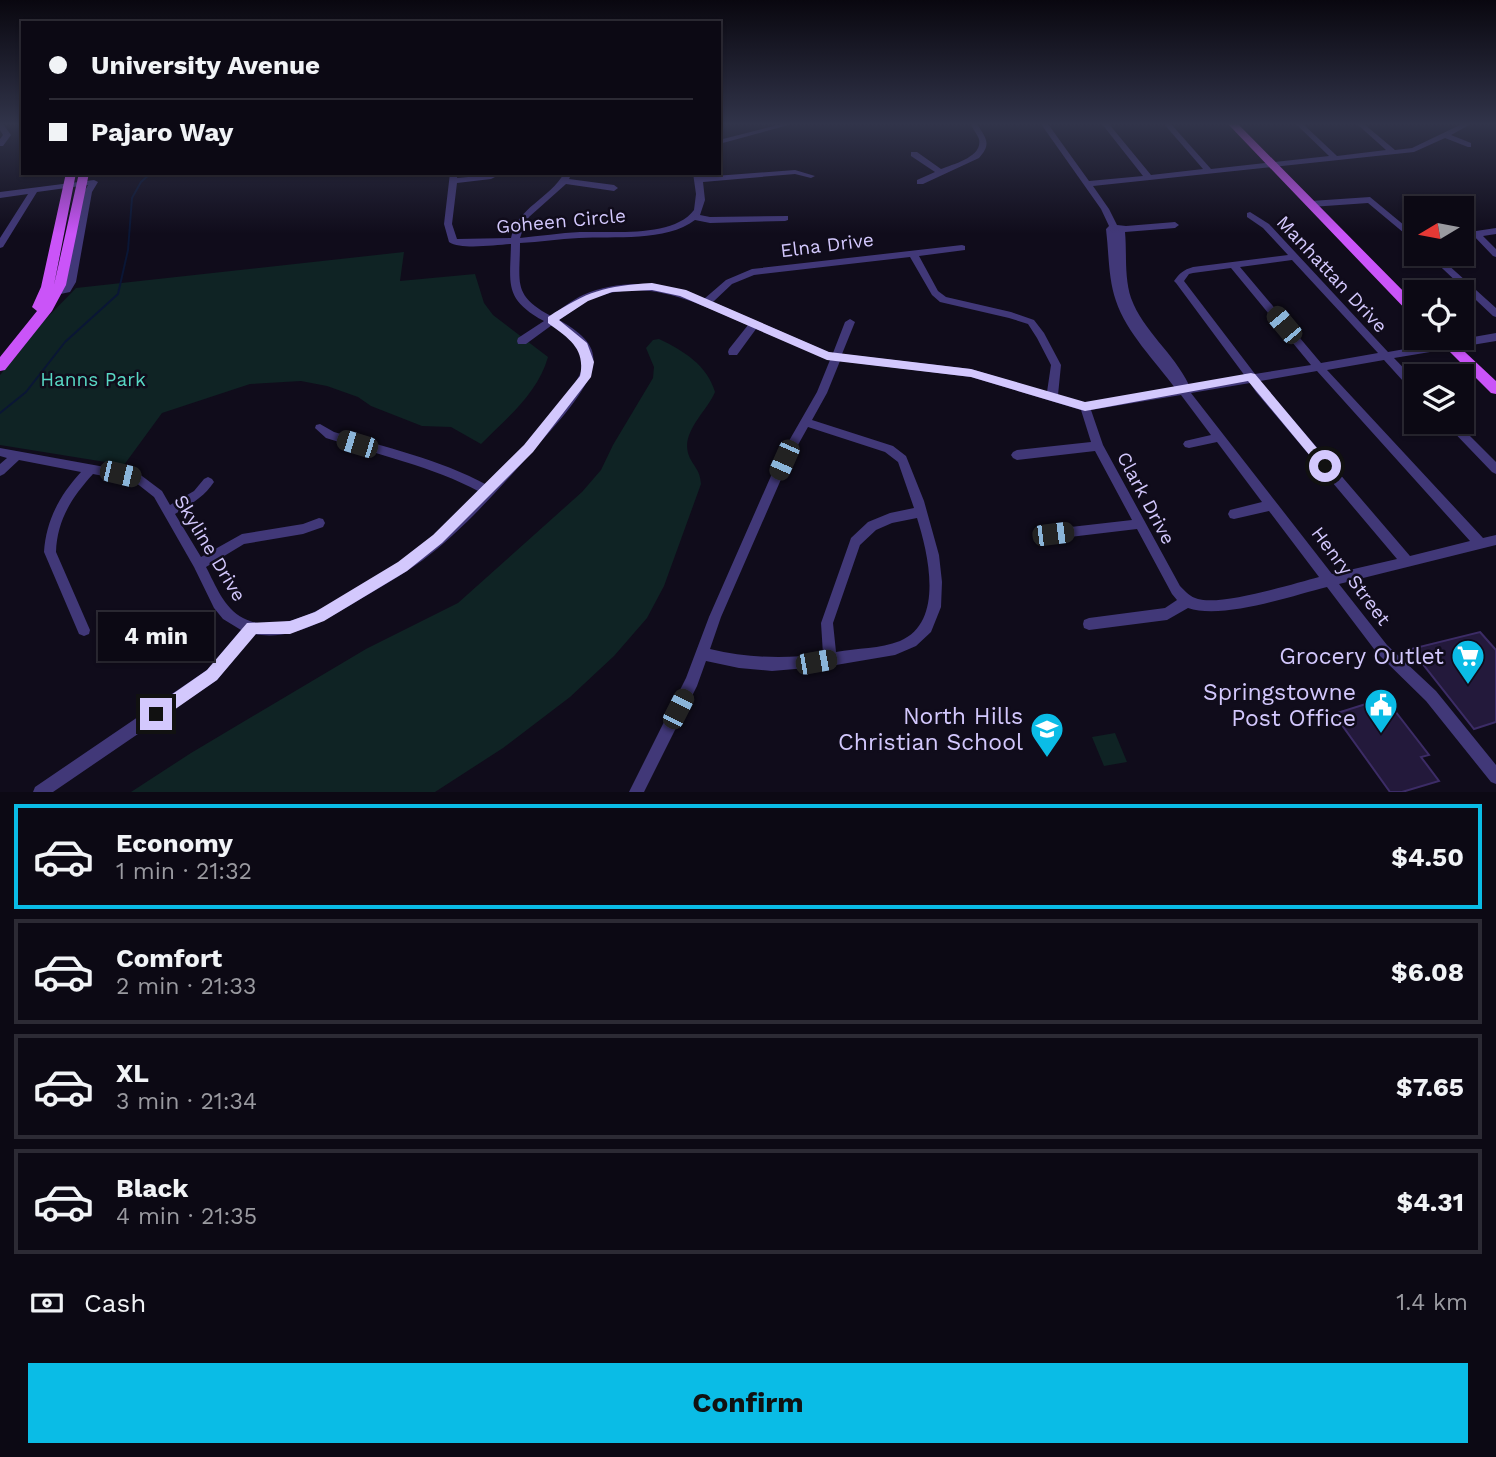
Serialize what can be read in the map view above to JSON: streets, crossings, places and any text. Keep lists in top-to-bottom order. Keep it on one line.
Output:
{"streets":{"street":["Goheen Circle","Elna Drive","Manhattan Drive","Clark Drive","Skyline Drive","Henry Street"]},"parks":["Hanns Park"],"places":{"supermarket":["Grocery Outlet"],"public building":["Springstowne Post Office"],"school or university":["North Hills Christian School"]},"north":"left","page":{"banner":["University Avenue","Pajaro Way"],"bubble":"4 min","list":[{"name":"Economy","note":"1 min · 21:32","value":"$4.50"},{"name":"Comfort","note":"2 min · 21:33","value":"$6.08"},{"name":"XL","note":"3 min · 21:34","value":"$7.65"},{"name":"Black","note":"4 min · 21:35","value":"$4.31"}],"pay":["Cash","1.4 km"],"buttons":"Confirm"}}
